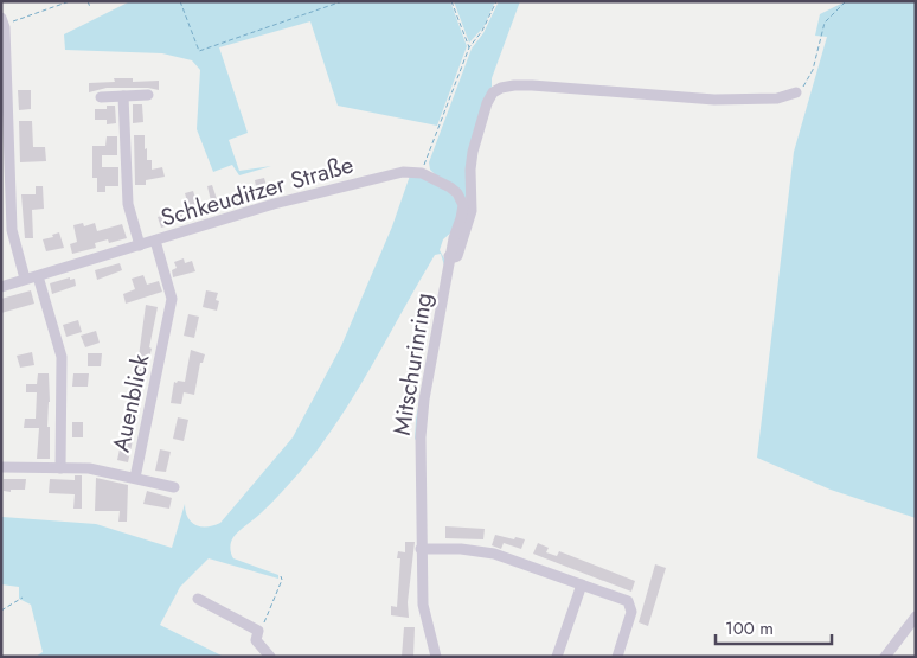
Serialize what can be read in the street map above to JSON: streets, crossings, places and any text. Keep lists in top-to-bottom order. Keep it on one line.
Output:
{"streets":{"street":["Schkeuditzer Straße","Mitschurinring","Auenblick"]},"crossings":[["Schkeuditzer Straße","Mitschurinring"],["Schkeuditzer Straße","Auenblick"]],"scale_bar":"100 m"}
